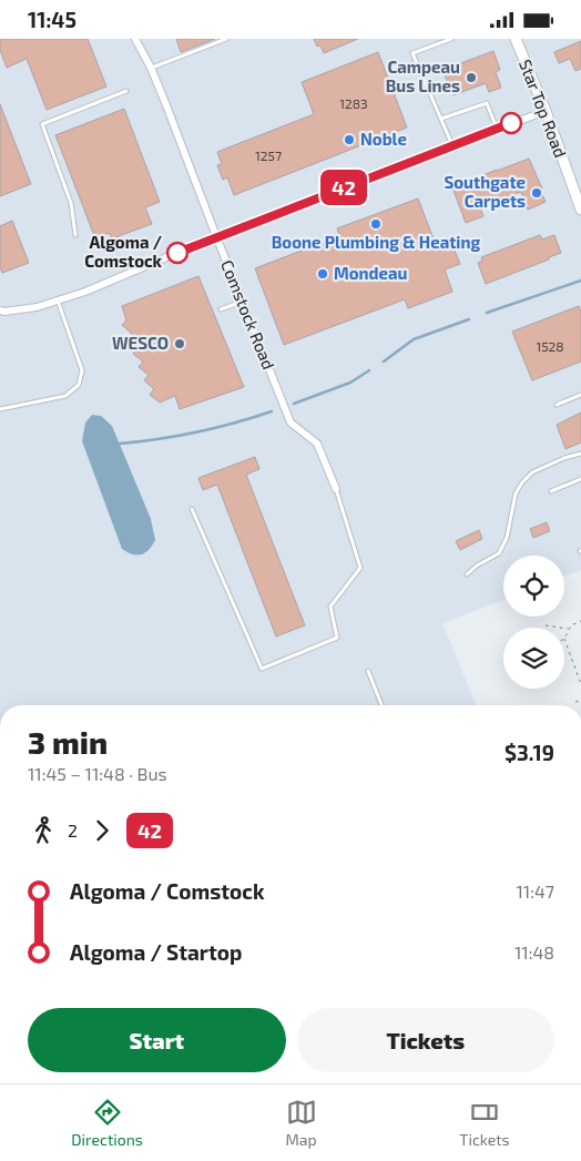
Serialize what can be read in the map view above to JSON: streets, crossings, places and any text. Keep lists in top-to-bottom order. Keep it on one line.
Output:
{"streets":{"street":["Star Top Road","Comstock Road"]},"places":["Campeau Bus Lines","Noble","Southgate Carpets","Boone Plumbing & Heating","Algoma / Comstock","Mondeau","WESCO"],"lines":["bus line 42"],"house_numbers":["1283","1257","1528"],"page":{"status":"11:45","on_map":"42","heading":["3 min","11:45 – 11:48 · Bus","$3.19"],"legs":["2","42"],"list":[{"name":"Algoma / Comstock","value":"11:47"},{"name":"Algoma / Startop","value":"11:48"}],"buttons":["Start","Tickets"],"tabs":["Directions","Map","Tickets"]}}
